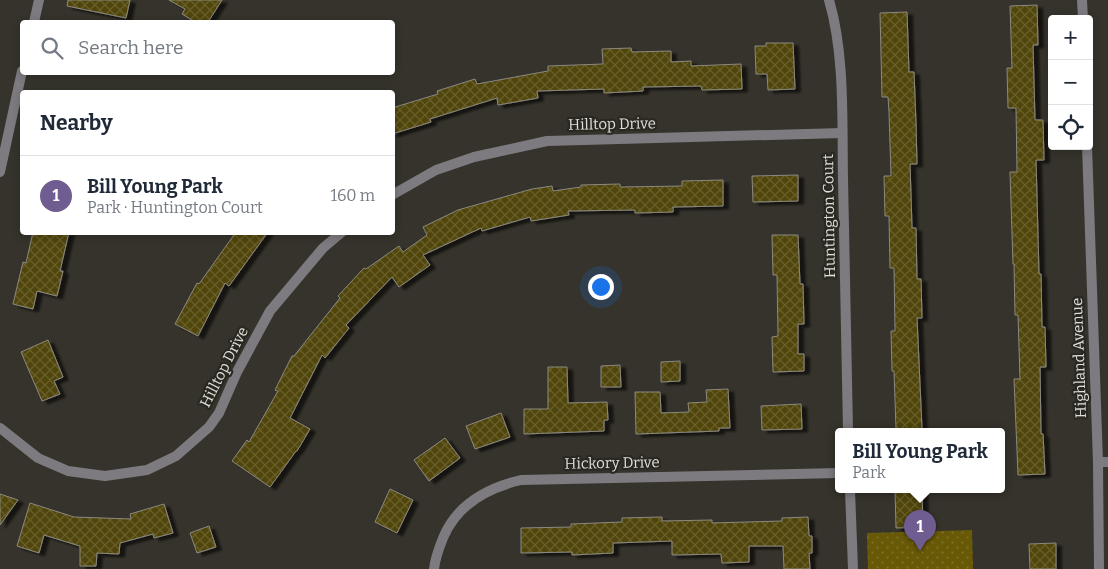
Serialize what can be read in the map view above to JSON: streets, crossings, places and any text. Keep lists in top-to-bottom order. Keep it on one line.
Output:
{"streets":{"street":["Hilltop Drive","Huntington Court","Highland Avenue","Hickory Drive"]},"crossings":[["Hilltop Drive","Huntington Court"]],"page":{"map_buttons":["+","−"],"search":"Search here","heading":"Nearby","list":[{"mark":"1","name":"Bill Young Park","note":"Park · Huntington Court","value":"160 m"}],"popup":["Bill Young Park","Park"],"pins":"1"}}
